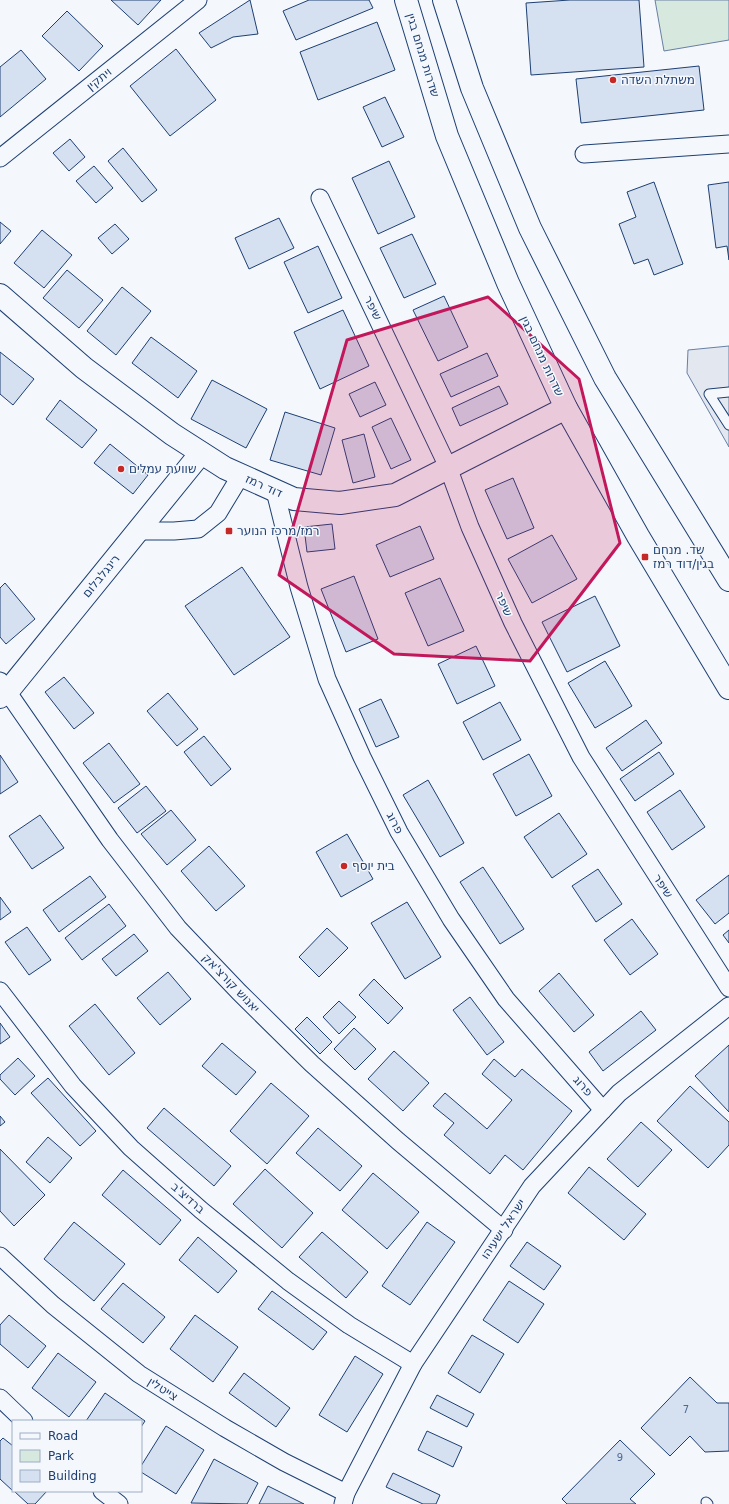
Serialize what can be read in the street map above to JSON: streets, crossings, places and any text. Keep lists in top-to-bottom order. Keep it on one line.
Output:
{"streets":{"main road":["שדרות מנחם בגין","דוד רמז","רינגלבלום"],"street":["ויתקין","שיפר","פרוג","יאנוש קורצ'אק","ברדיצ'ב","ישראל ישעיהו","צייטלין"]},"crossings":[["שדרות מנחם בגין","דוד רמז"],["שיפר","דוד רמז"],["דוד רמז","רינגלבלום"],["דוד רמז","פרוג"],["רינגלבלום","יאנוש קורצ'אק"],["פרוג","ישראל ישעיהו"],["יאנוש קורצ'אק","ישראל ישעיהו"],["ברדיצ'ב","ישראל ישעיהו"],["ישראל ישעיהו","צייטלין"]],"places":{"other":["משתלת השדה","שוועת עמלים","בית יוסף"],"transit":["רמז/מרכז הנוער","שד. מנחם בגין/דוד רמז"]},"house_numbers":["7","9"],"legend":["Road","Park","Building"]}
